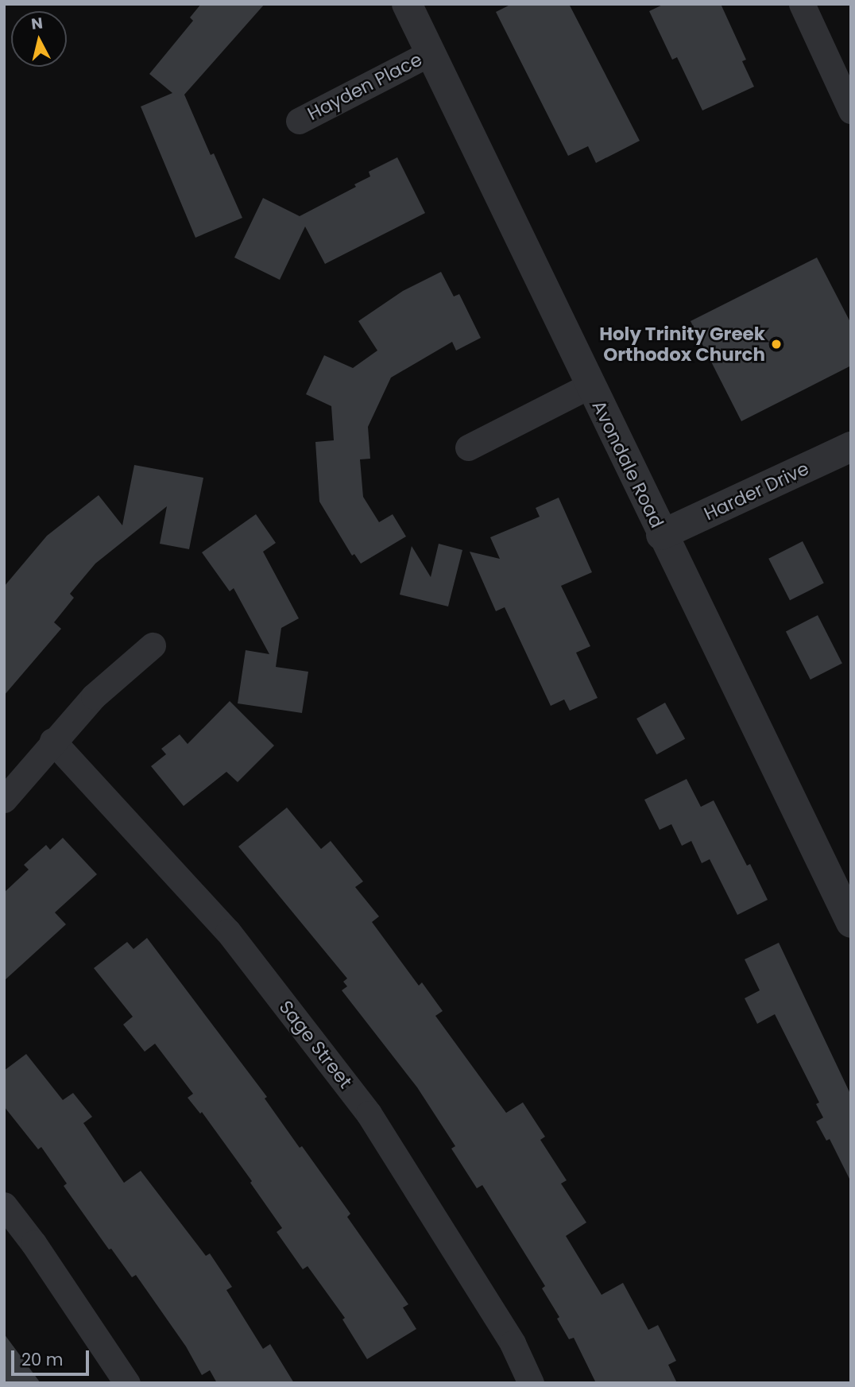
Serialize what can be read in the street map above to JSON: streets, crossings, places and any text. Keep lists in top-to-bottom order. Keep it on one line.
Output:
{"streets":{"street":["Hayden Place","Avondale Road","Harder Drive","Sage Street"]},"crossings":[["Hayden Place","Avondale Road"],["Avondale Road","Harder Drive"]],"places":["Holy Trinity Greek Orthodox Church"],"scale_bar":"20 m","north":"top"}
